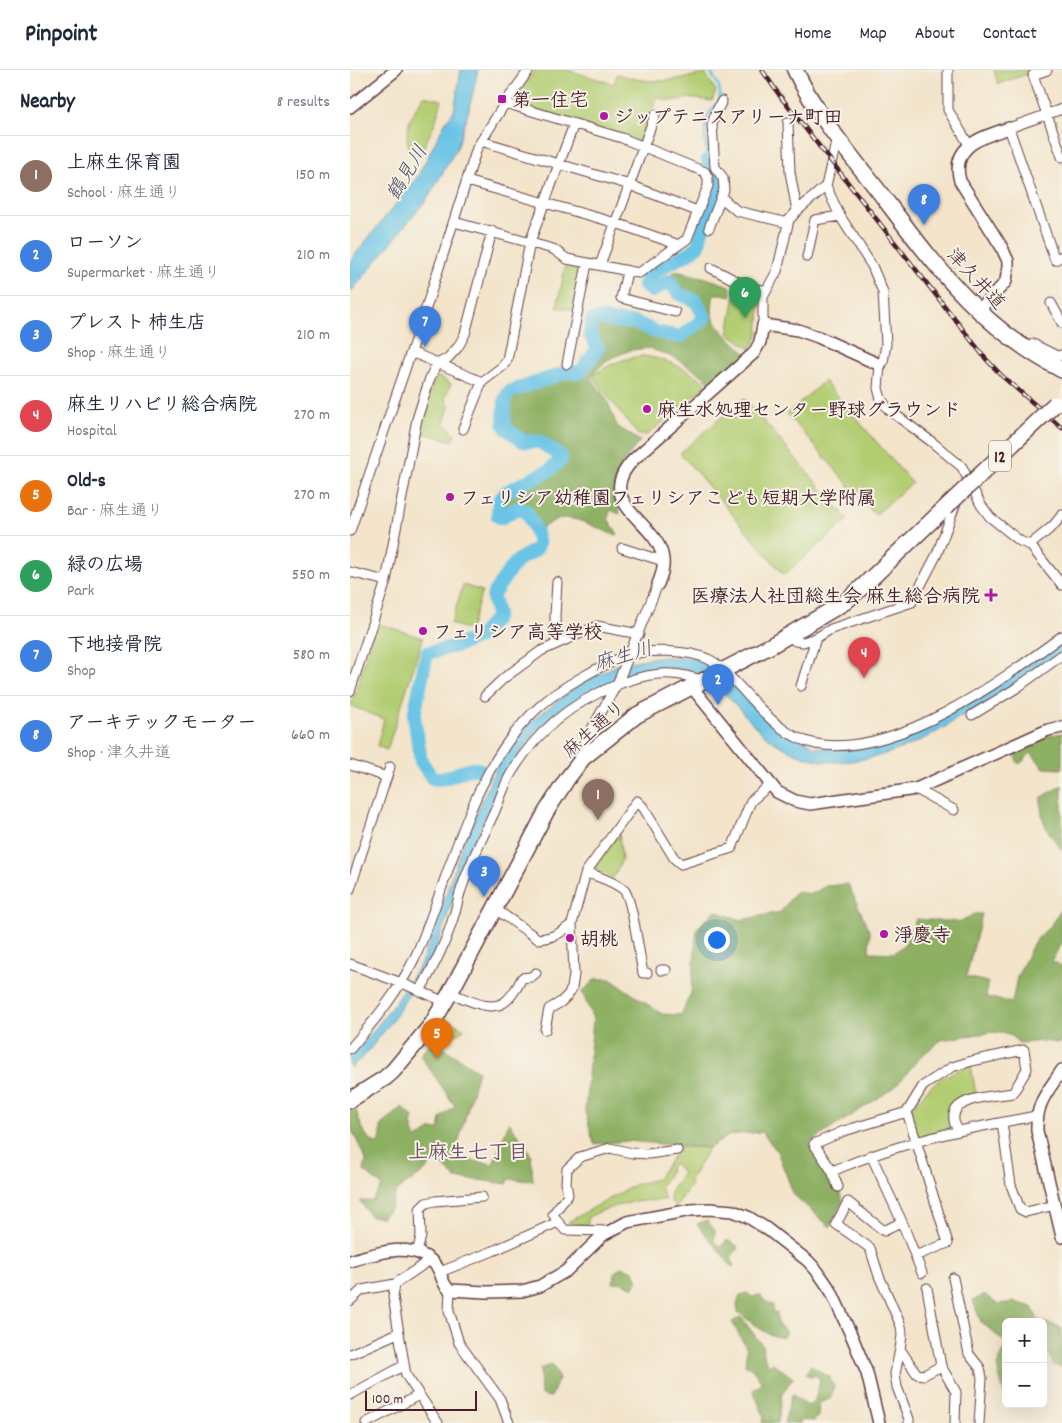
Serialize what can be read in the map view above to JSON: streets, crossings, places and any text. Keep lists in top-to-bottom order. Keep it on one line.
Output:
{"streets":{"main road":["津久井道","12","麻生通り"]},"districts":["上麻生七丁目"],"water":["鶴見川","麻生川"],"places":{"transit":["第一住宅"],"other":["ジップテニスアリーナ町田","麻生水処理センター野球グラウンド","フェリシア幼稚園フェリシアこども短期大学附属","フェリシア高等学校","淨慶寺","胡桃"],"health":["医療法人社団総生会 麻生総合病院"]},"scale_bar":"100 m","page":{"header":"Pinpoint","nav":["Home","Map","About","Contact"],"heading":["Nearby","8 results"],"list":[{"mark":"1","name":"上麻生保育園","note":"School · 麻生通り","value":"150 m"},{"mark":"2","name":"ローソン","note":"Supermarket · 麻生通り","value":"210 m"},{"mark":"3","name":"プレスト 柿生店","note":"Shop · 麻生通り","value":"210 m"},{"mark":"4","name":"麻生リハビリ総合病院","note":"Hospital","value":"270 m"},{"mark":"5","name":"Old-s","note":"Bar · 麻生通り","value":"270 m"},{"mark":"6","name":"緑の広場","note":"Park","value":"550 m"},{"mark":"7","name":"下地接骨院","note":"Shop","value":"580 m"},{"mark":"8","name":"アーキテックモーター","note":"Shop · 津久井道","value":"660 m"}],"pins":["8","6","7","4","2","1","3","5"],"map_buttons":["+","−"],"scale":"100 m"}}
